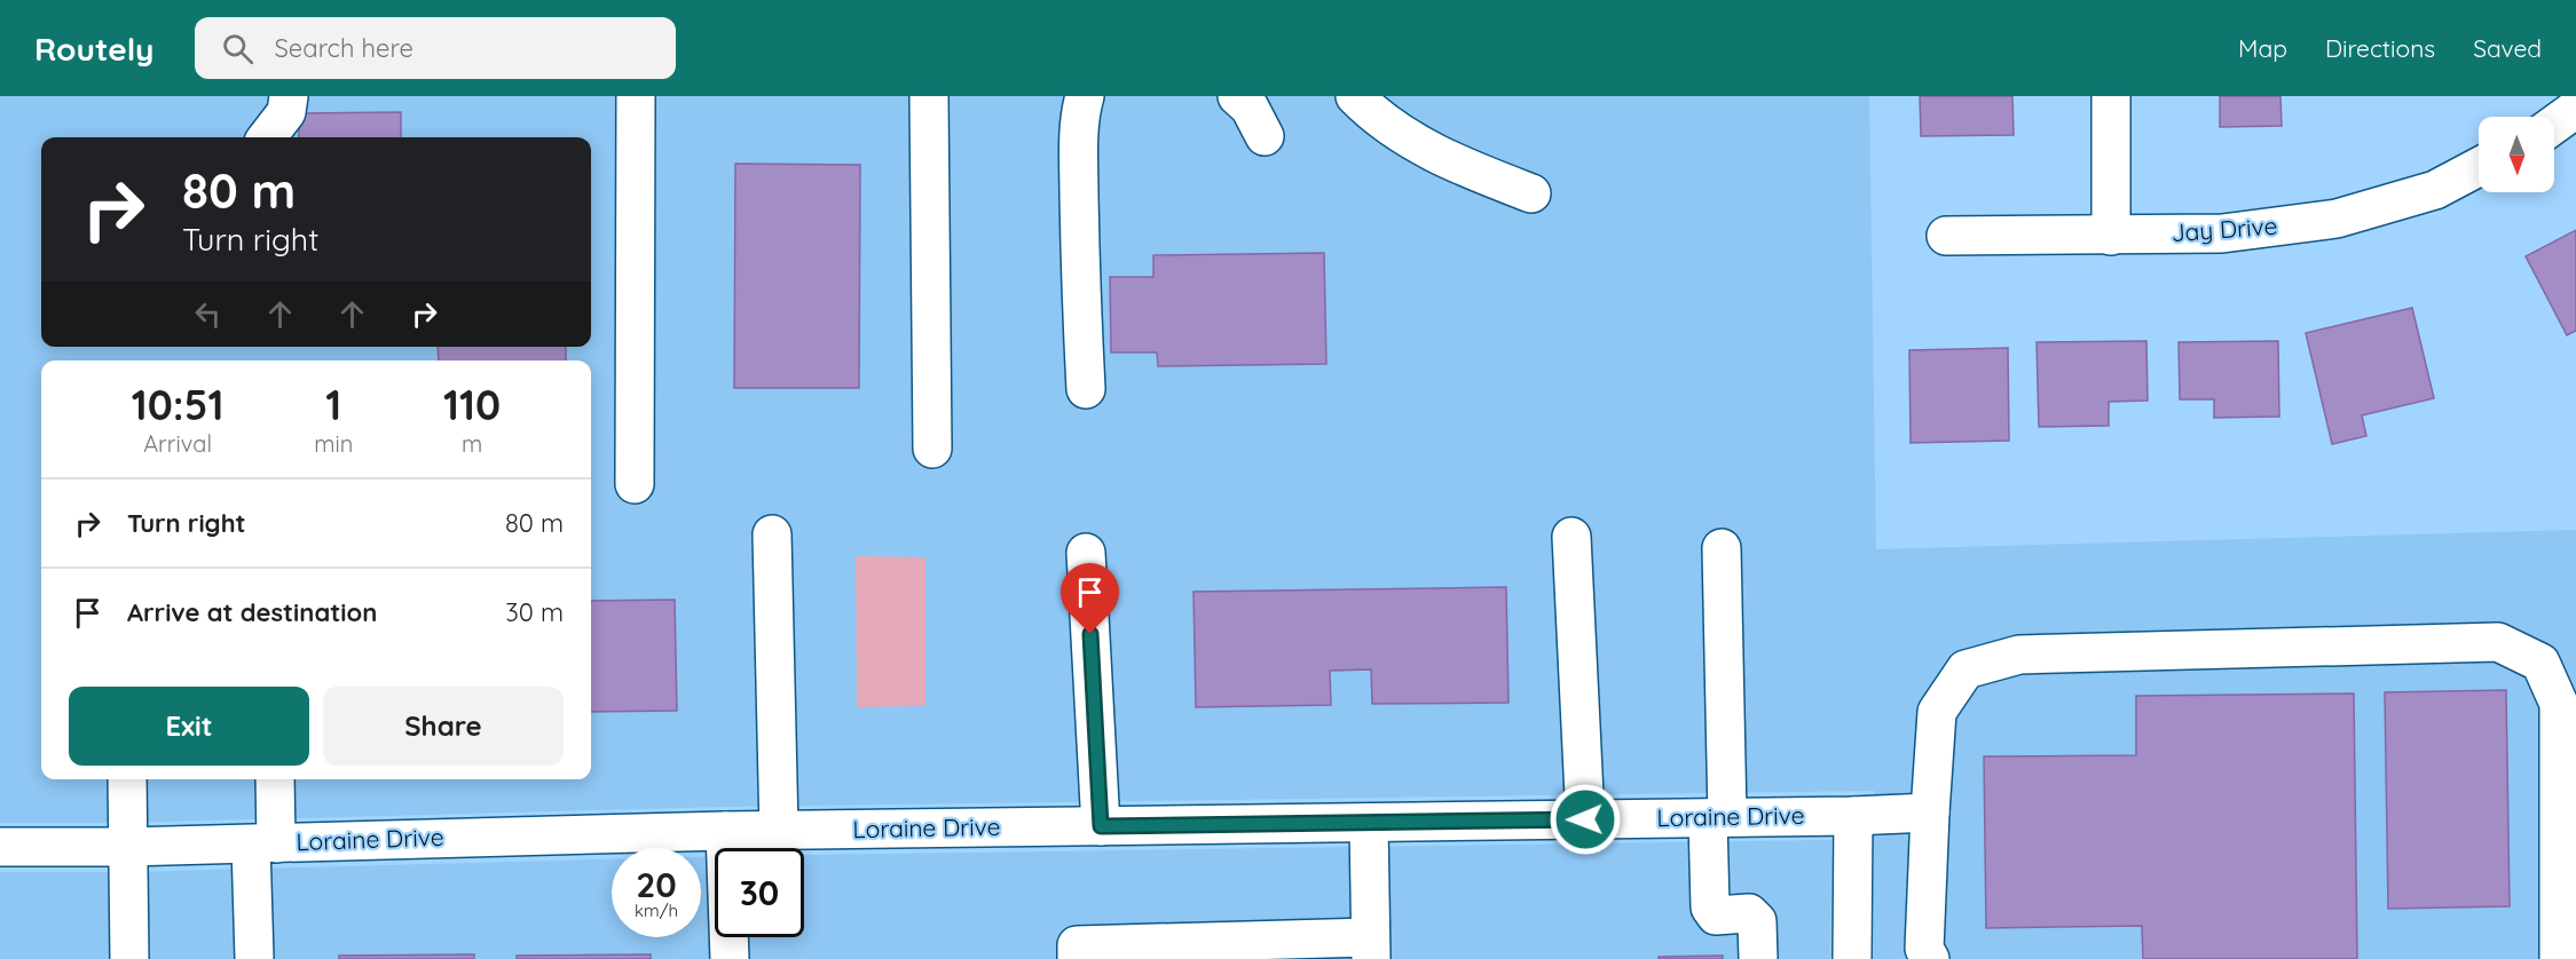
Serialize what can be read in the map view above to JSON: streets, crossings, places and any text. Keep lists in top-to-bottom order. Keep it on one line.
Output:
{"streets":{"street":["Jay Drive","Loraine Drive"]},"north":"bottom","page":{"header":"Routely","search":"Search here","nav":["Map","Directions","Saved"],"turn":["80 m","Turn right"],"eta":["10:51","Arrival","1","min","110","m"],"list":[{"name":"Turn right","value":"80 m"},{"name":"Arrive at destination","value":"30 m"}],"buttons":["Exit","Share"],"speed":"20 km/h","limit":"30"}}
